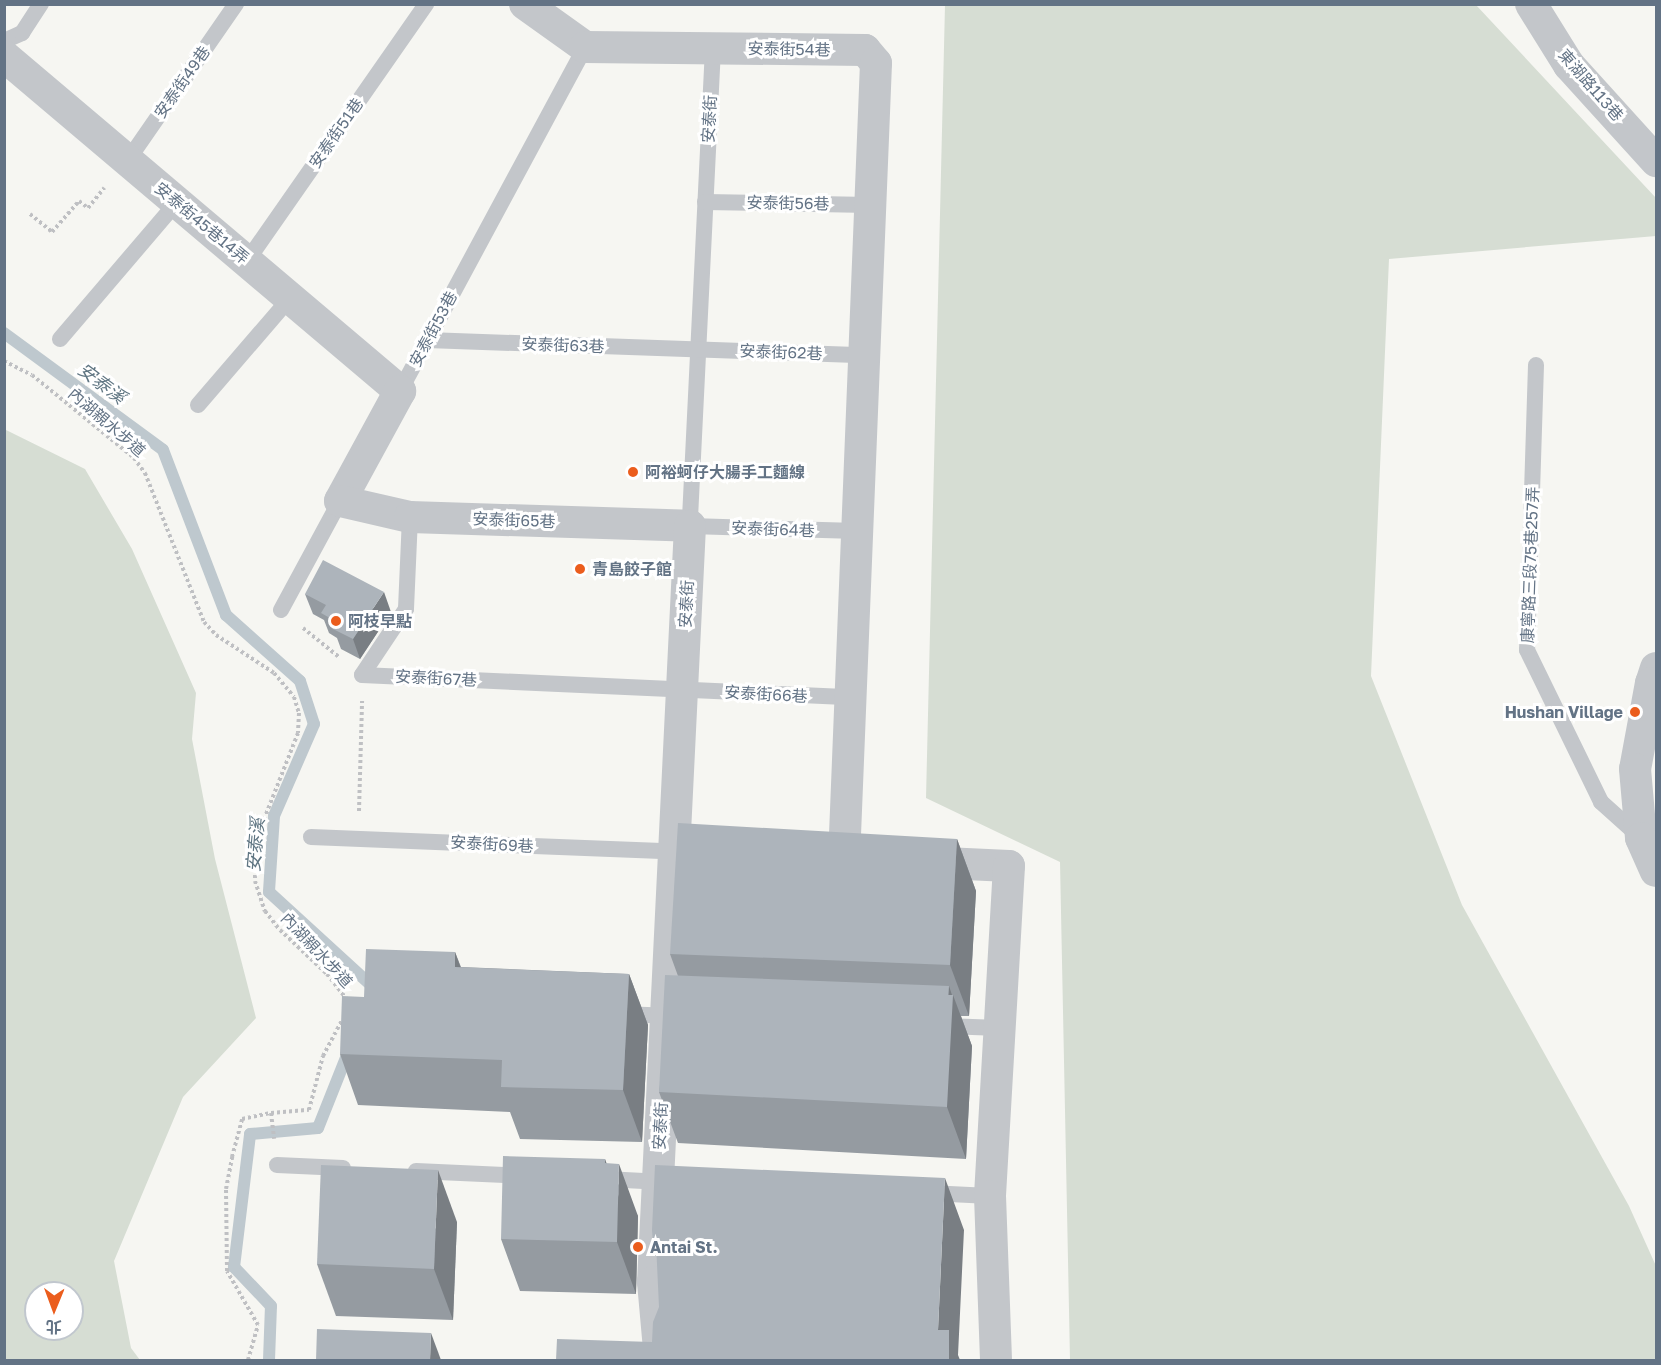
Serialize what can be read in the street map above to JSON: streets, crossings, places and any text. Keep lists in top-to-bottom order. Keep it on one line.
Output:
{"streets":{"street":["安泰街54巷","東湖路113巷","安泰街","安泰街45巷14弄","安泰街53巷","安泰街65巷"],"lane":["安泰街49巷","安泰街51巷","安泰街56巷","安泰街63巷","安泰街62巷","安泰街64巷","康寧路三段75巷257弄","安泰街67巷","安泰街66巷","安泰街69巷"],"path":["內湖親水步道"]},"crossings":[["安泰街54巷","安泰街"],["安泰街54巷","安泰街56巷"],["安泰街49巷","安泰街45巷14弄"],["安泰街","安泰街56巷"],["安泰街","安泰街63巷"],["安泰街","安泰街62巷"],["安泰街","安泰街65巷"],["安泰街","安泰街64巷"],["安泰街","安泰街67巷"],["安泰街","安泰街66巷"],["安泰街","安泰街69巷"],["安泰街51巷","安泰街45巷14弄"],["安泰街45巷14弄","安泰街53巷"],["安泰街53巷","安泰街63巷"],["安泰街53巷","安泰街65巷"],["安泰街63巷","安泰街62巷"],["安泰街65巷","安泰街64巷"],["安泰街65巷","安泰街67巷"],["安泰街67巷","安泰街66巷"]],"water":["安泰溪"],"places":["阿裕蚵仔大腸手工麵線","青島餃子館","阿枝早點","Hushan Village","Antai St."],"north":"bottom"}
